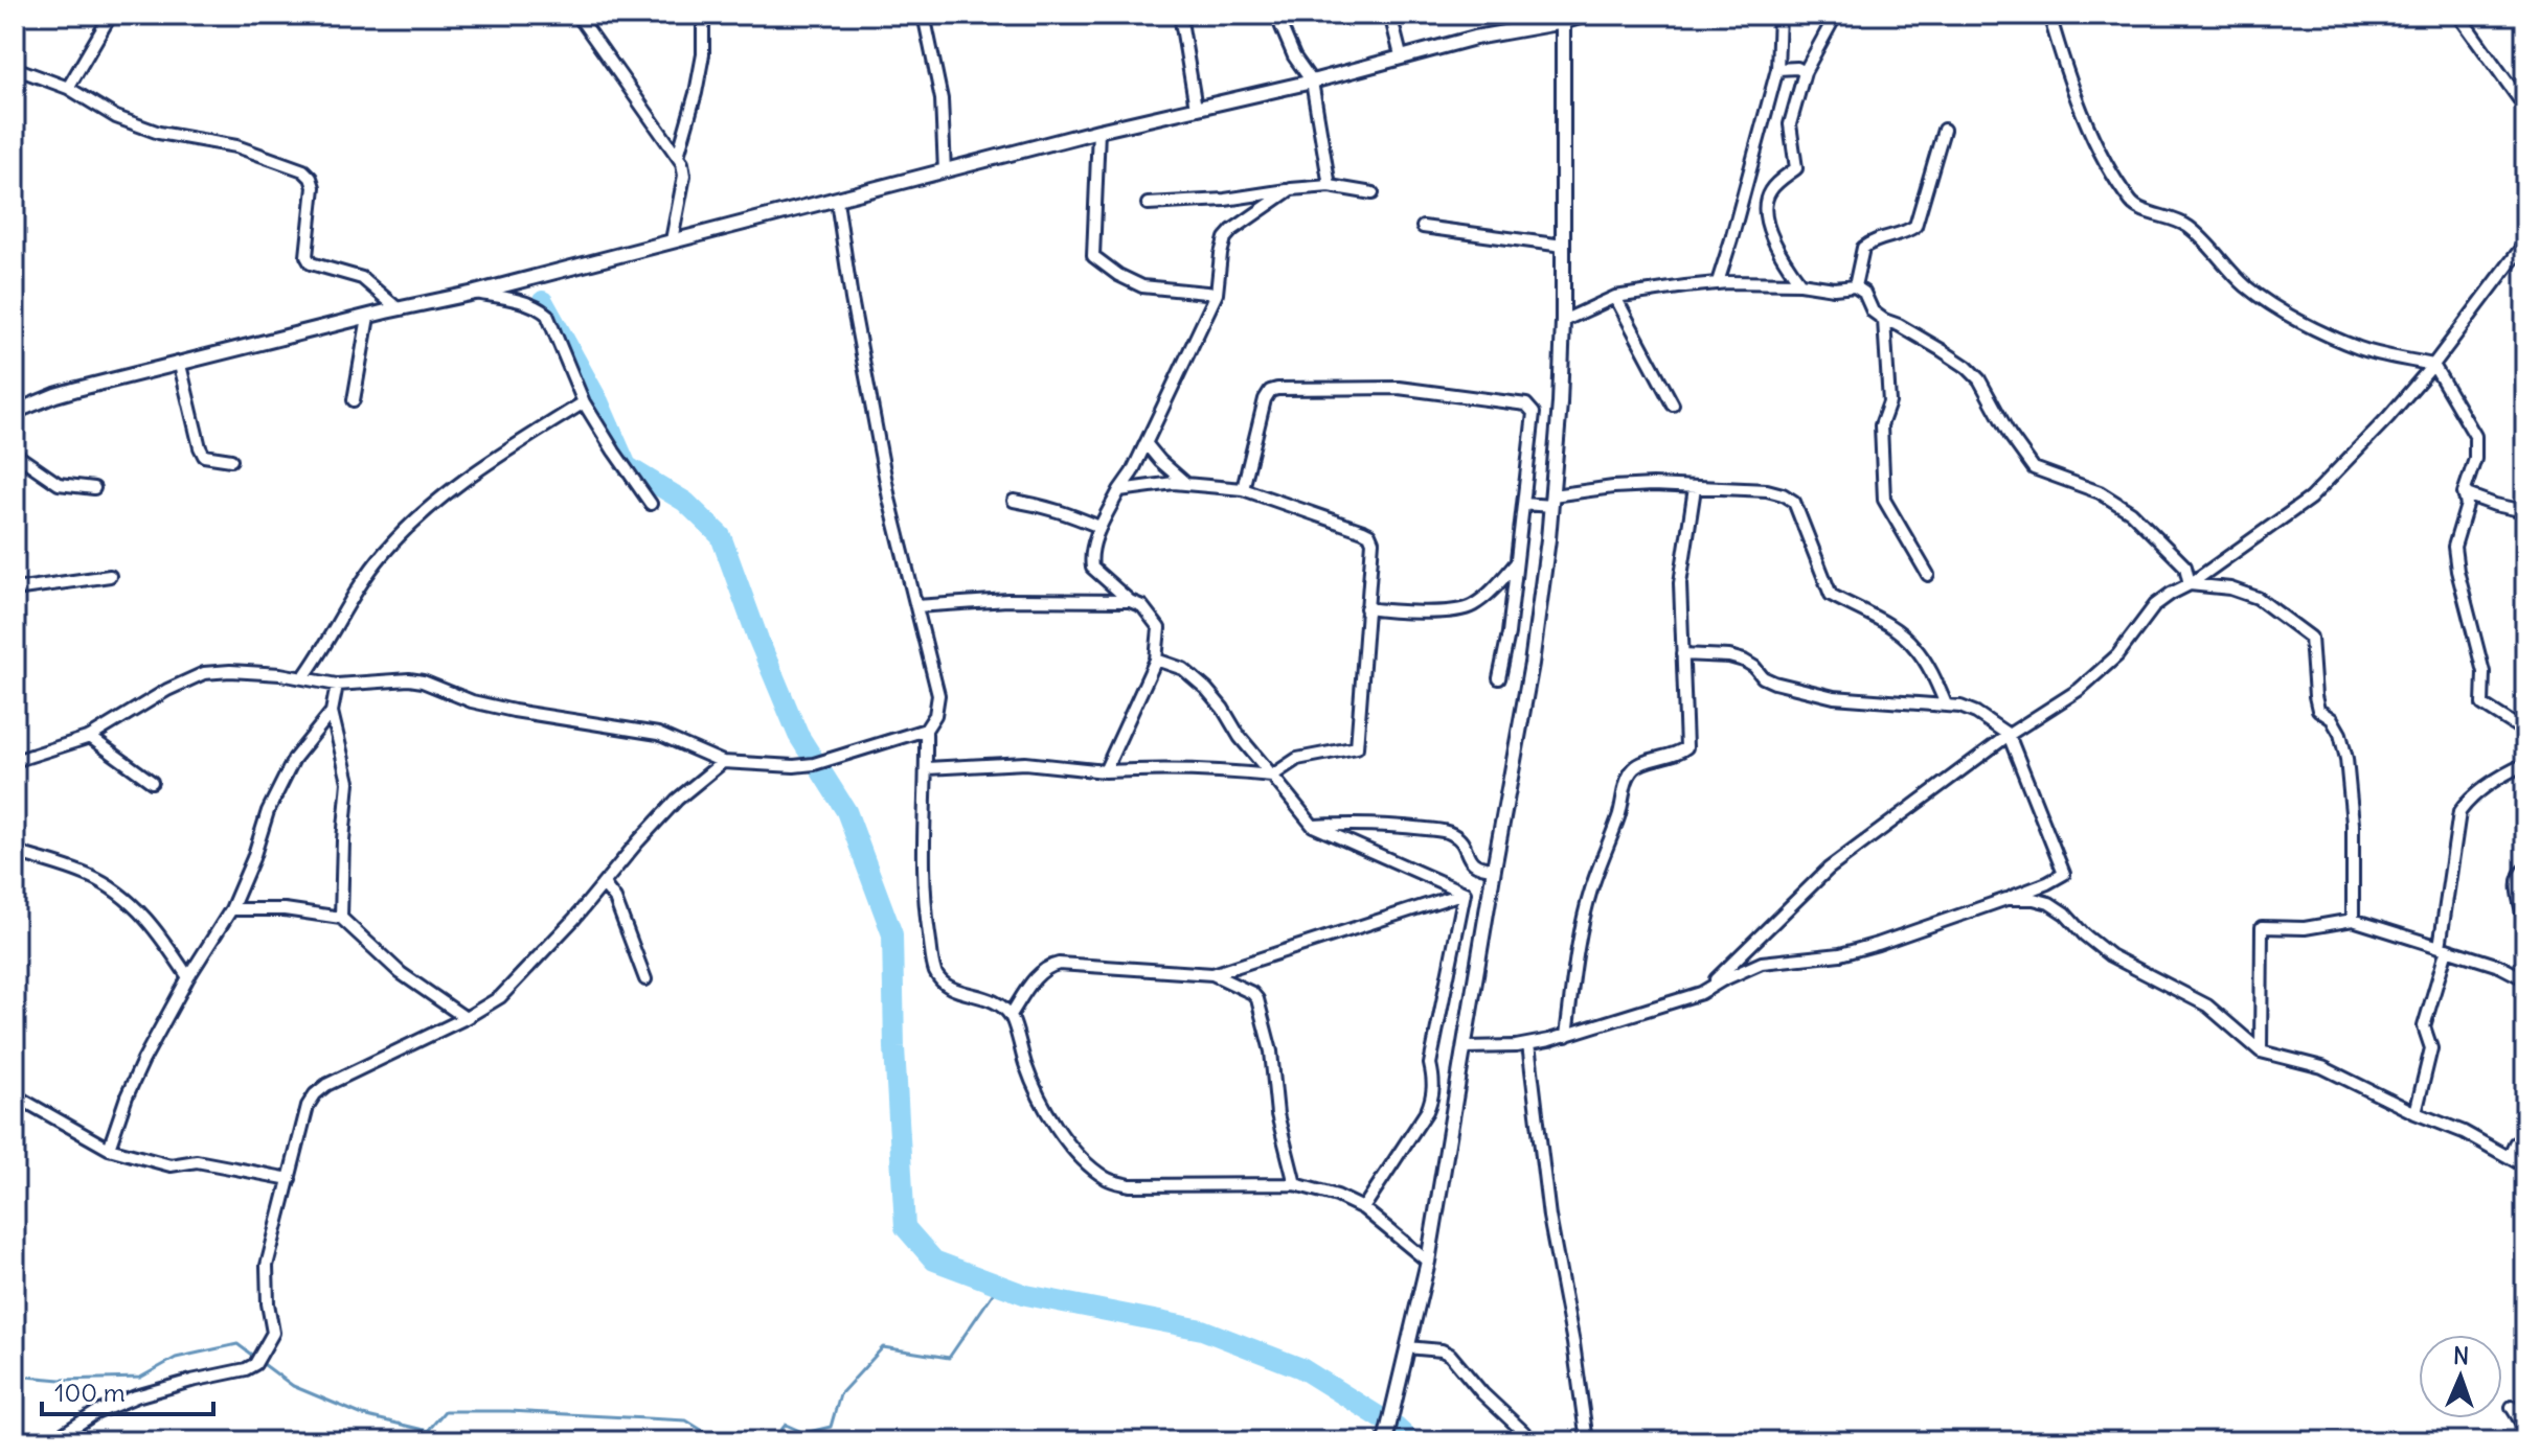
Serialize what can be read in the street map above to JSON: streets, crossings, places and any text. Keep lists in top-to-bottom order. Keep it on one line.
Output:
{"scale_bar":"100 m","north":"top"}
